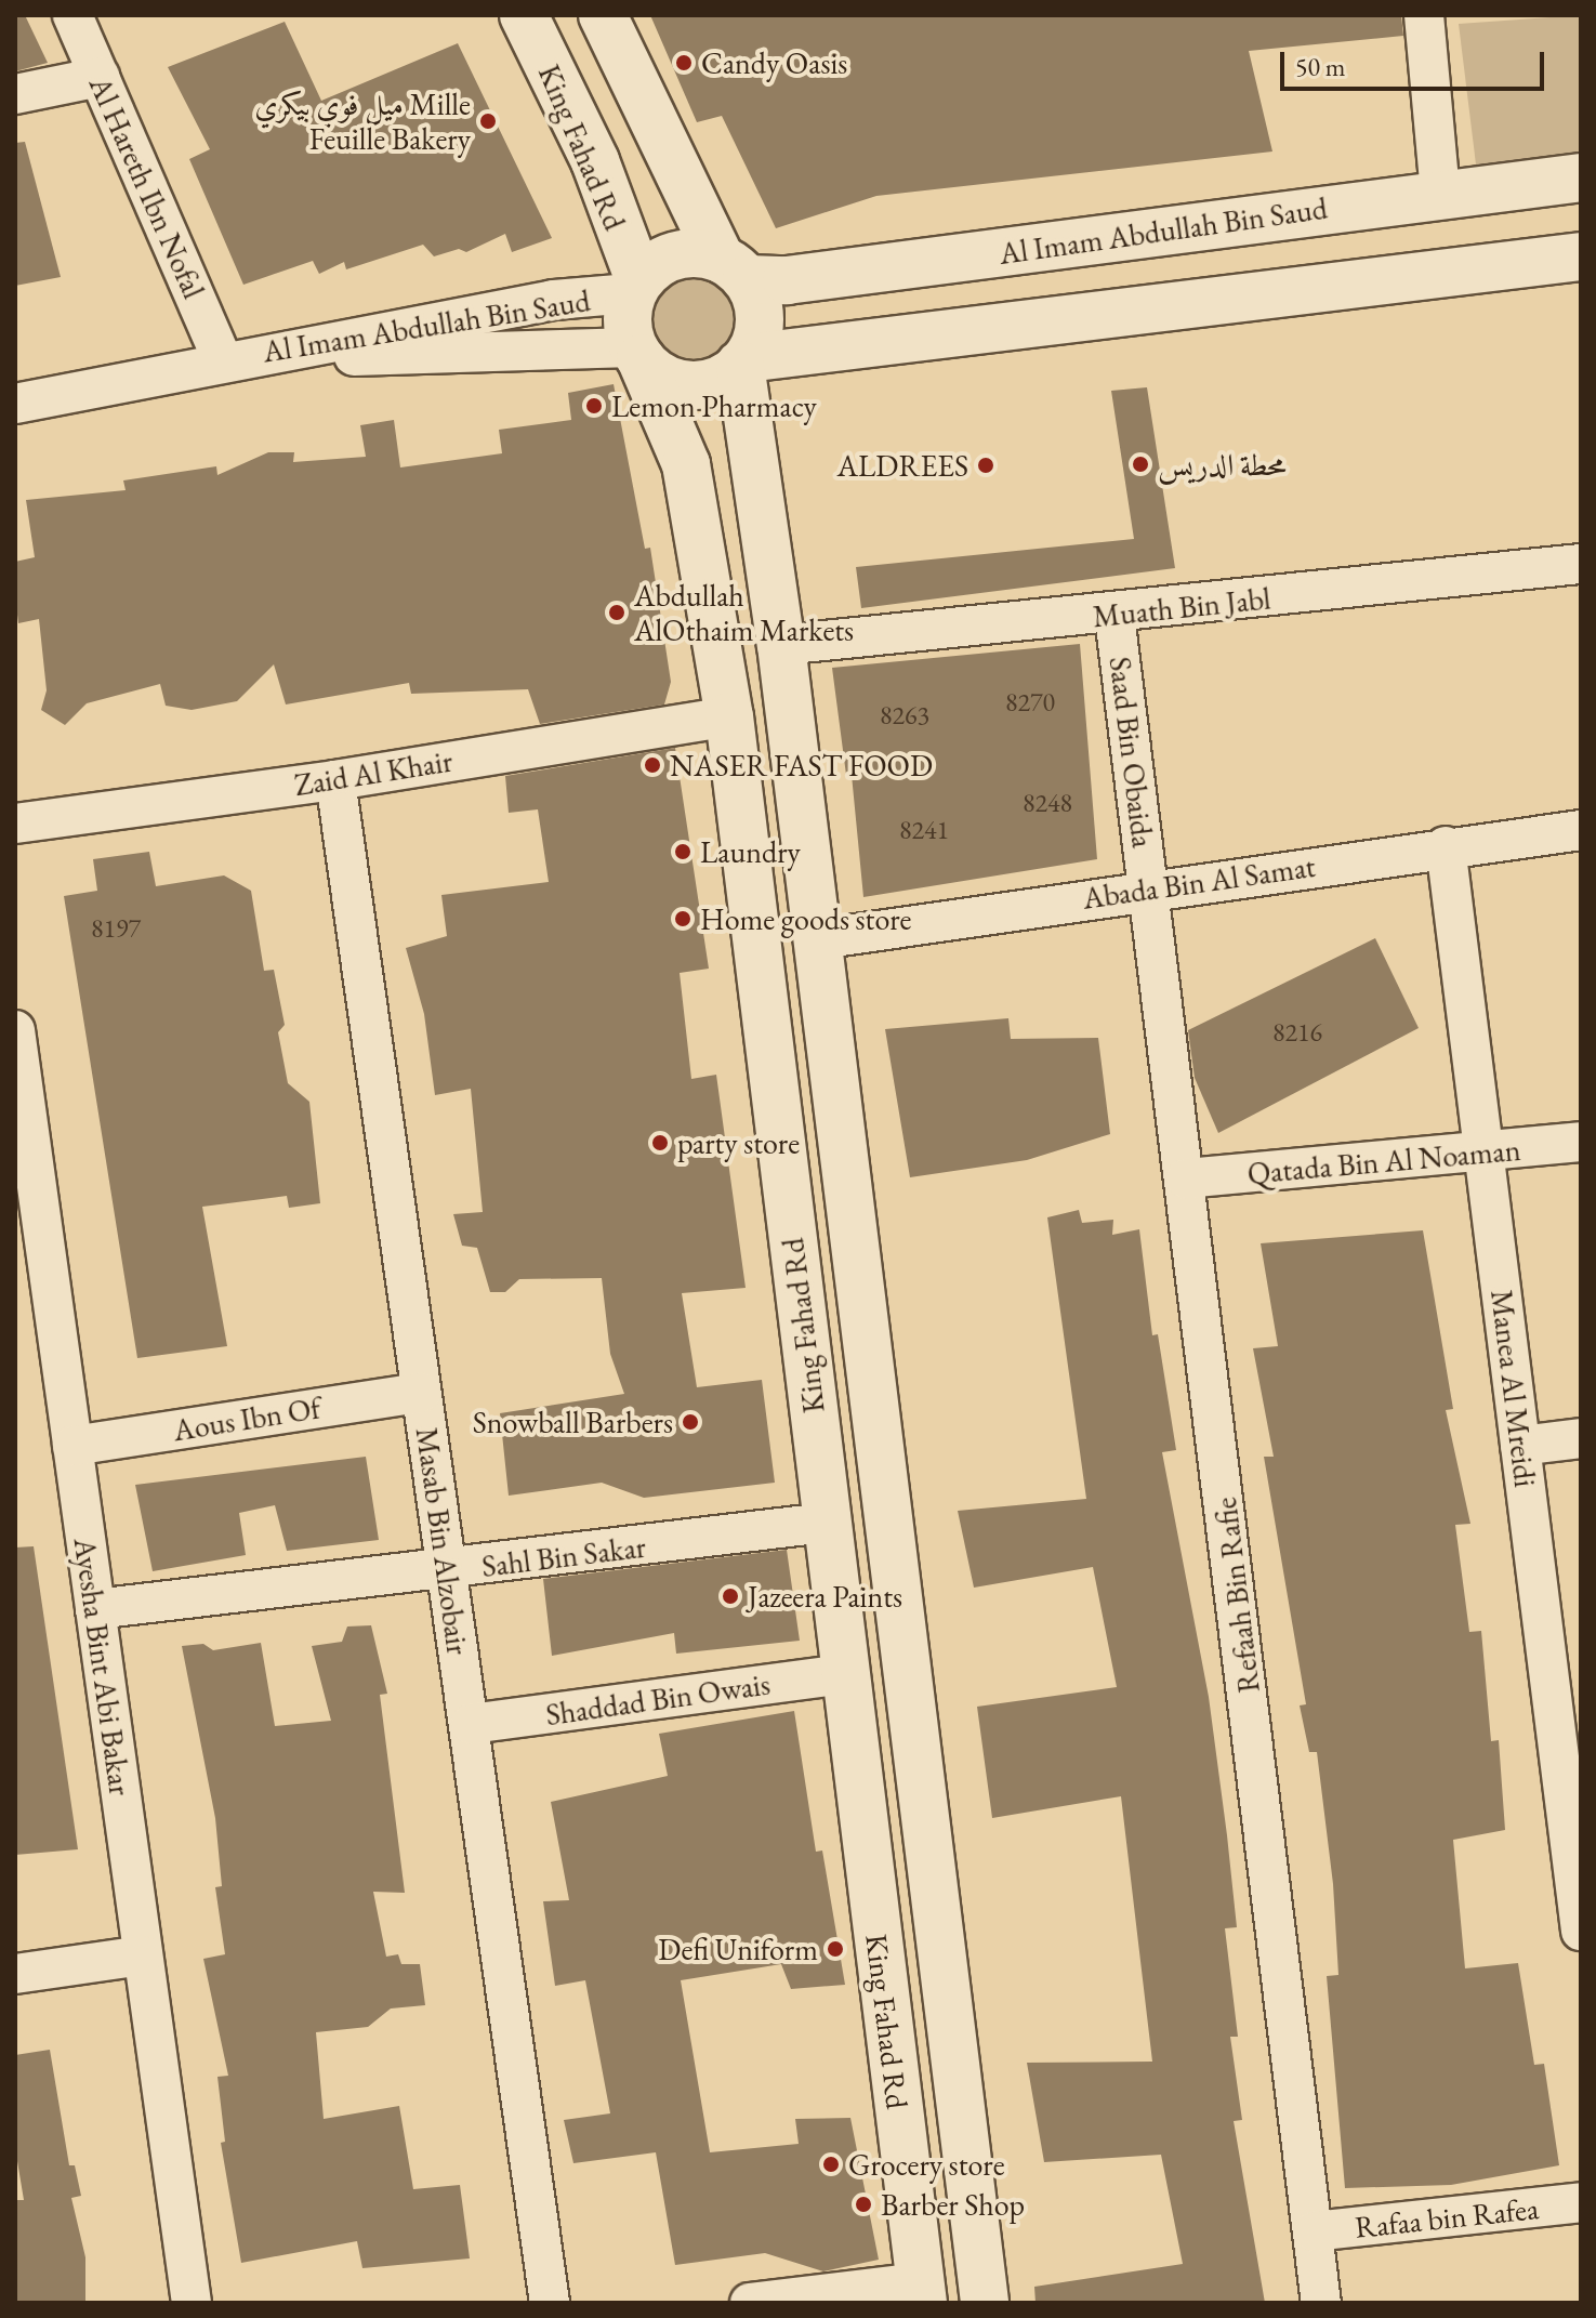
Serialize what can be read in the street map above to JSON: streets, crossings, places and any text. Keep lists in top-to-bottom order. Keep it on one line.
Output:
{"streets":{"street":["King Fahad Rd","Al Hareth Ibn Nofal","Al Imam Abdullah Bin Saud","Muath Bin Jabl","Saad Bin Obaida","Zaid Al Khair","Abada Bin Al Samat","Qatada Bin Al Noaman","Manea Al Mreidi","Aous Ibn Of","Masab Bin Alzobair","Sahl Bin Sakar","Refaah Bin Rafie","Ayesha Bint Abi Bakar","Shaddad Bin Owais","Rafaa bin Rafea"]},"crossings":[["King Fahad Rd","Al Imam Abdullah Bin Saud"],["King Fahad Rd","Muath Bin Jabl"],["King Fahad Rd","Zaid Al Khair"],["King Fahad Rd","Abada Bin Al Samat"],["King Fahad Rd","Sahl Bin Sakar"],["King Fahad Rd","Shaddad Bin Owais"],["Al Hareth Ibn Nofal","Al Imam Abdullah Bin Saud"],["Muath Bin Jabl","Saad Bin Obaida"],["Saad Bin Obaida","Abada Bin Al Samat"],["Saad Bin Obaida","Refaah Bin Rafie"],["Zaid Al Khair","Masab Bin Alzobair"],["Abada Bin Al Samat","Manea Al Mreidi"],["Abada Bin Al Samat","Refaah Bin Rafie"],["Qatada Bin Al Noaman","Manea Al Mreidi"],["Qatada Bin Al Noaman","Refaah Bin Rafie"],["Aous Ibn Of","Masab Bin Alzobair"],["Aous Ibn Of","Ayesha Bint Abi Bakar"],["Masab Bin Alzobair","Sahl Bin Sakar"],["Masab Bin Alzobair","Shaddad Bin Owais"],["Sahl Bin Sakar","Ayesha Bint Abi Bakar"],["Refaah Bin Rafie","Rafaa bin Rafea"]],"places":["Candy Oasis","ميل فوي بيكري Mille Feuille Bakery","Lemon Pharmacy","محطة الدريس","ALDREES","Abdullah AlOthaim Markets","NASER FAST FOOD","Laundry","Home goods store","party store","Snowball Barbers","Jazeera Paints","Defi Uniform","Grocery store","Barber Shop"],"house_numbers":["8270","8263","8248","8241","8197","8216"],"scale_bar":"50 m"}
